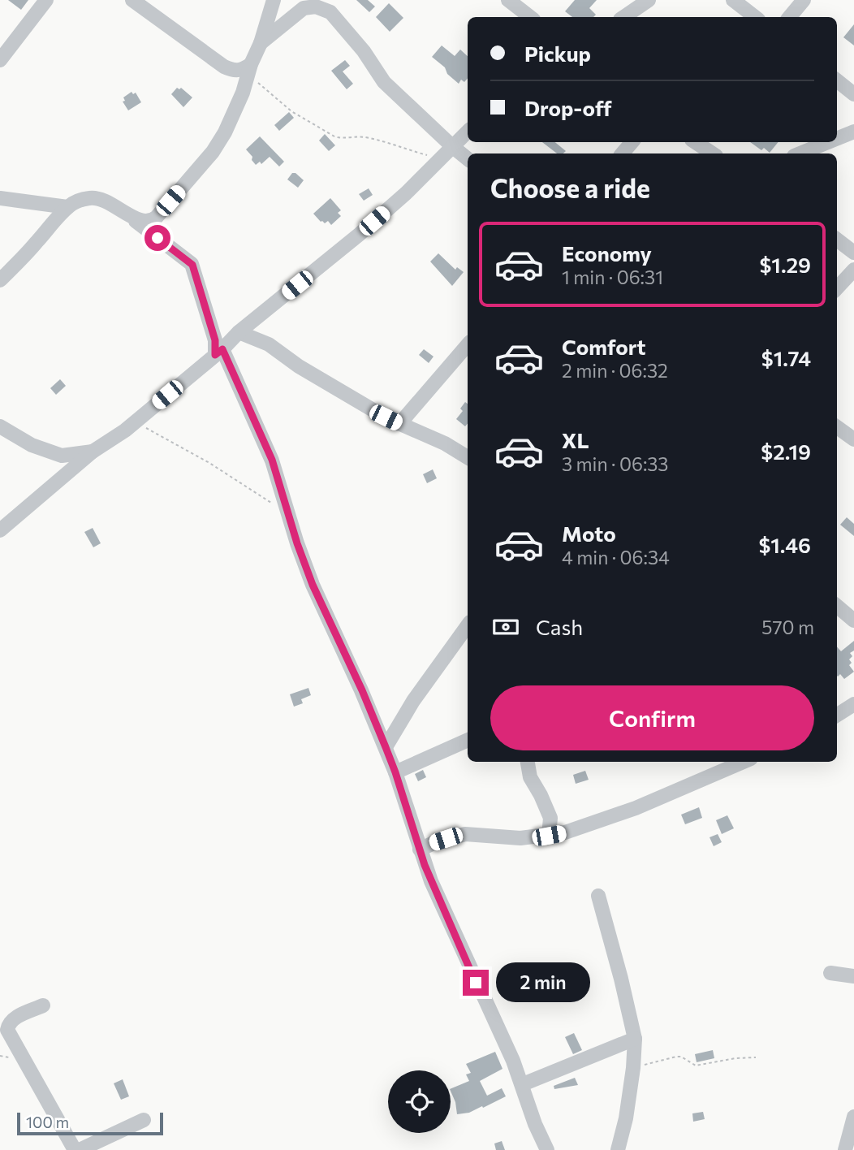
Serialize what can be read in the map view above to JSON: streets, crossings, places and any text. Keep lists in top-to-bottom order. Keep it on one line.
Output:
{"scale_bar":"100 m","page":{"banner":["Pickup","Drop-off"],"heading":"Choose a ride","list":[{"name":"Economy","note":"1 min · 06:31","value":"$1.29"},{"name":"Comfort","note":"2 min · 06:32","value":"$1.74"},{"name":"XL","note":"3 min · 06:33","value":"$2.19"},{"name":"Moto","note":"4 min · 06:34","value":"$1.46"}],"pay":["Cash","570 m"],"buttons":"Confirm","bubble":"2 min","scale":"100 m"}}
